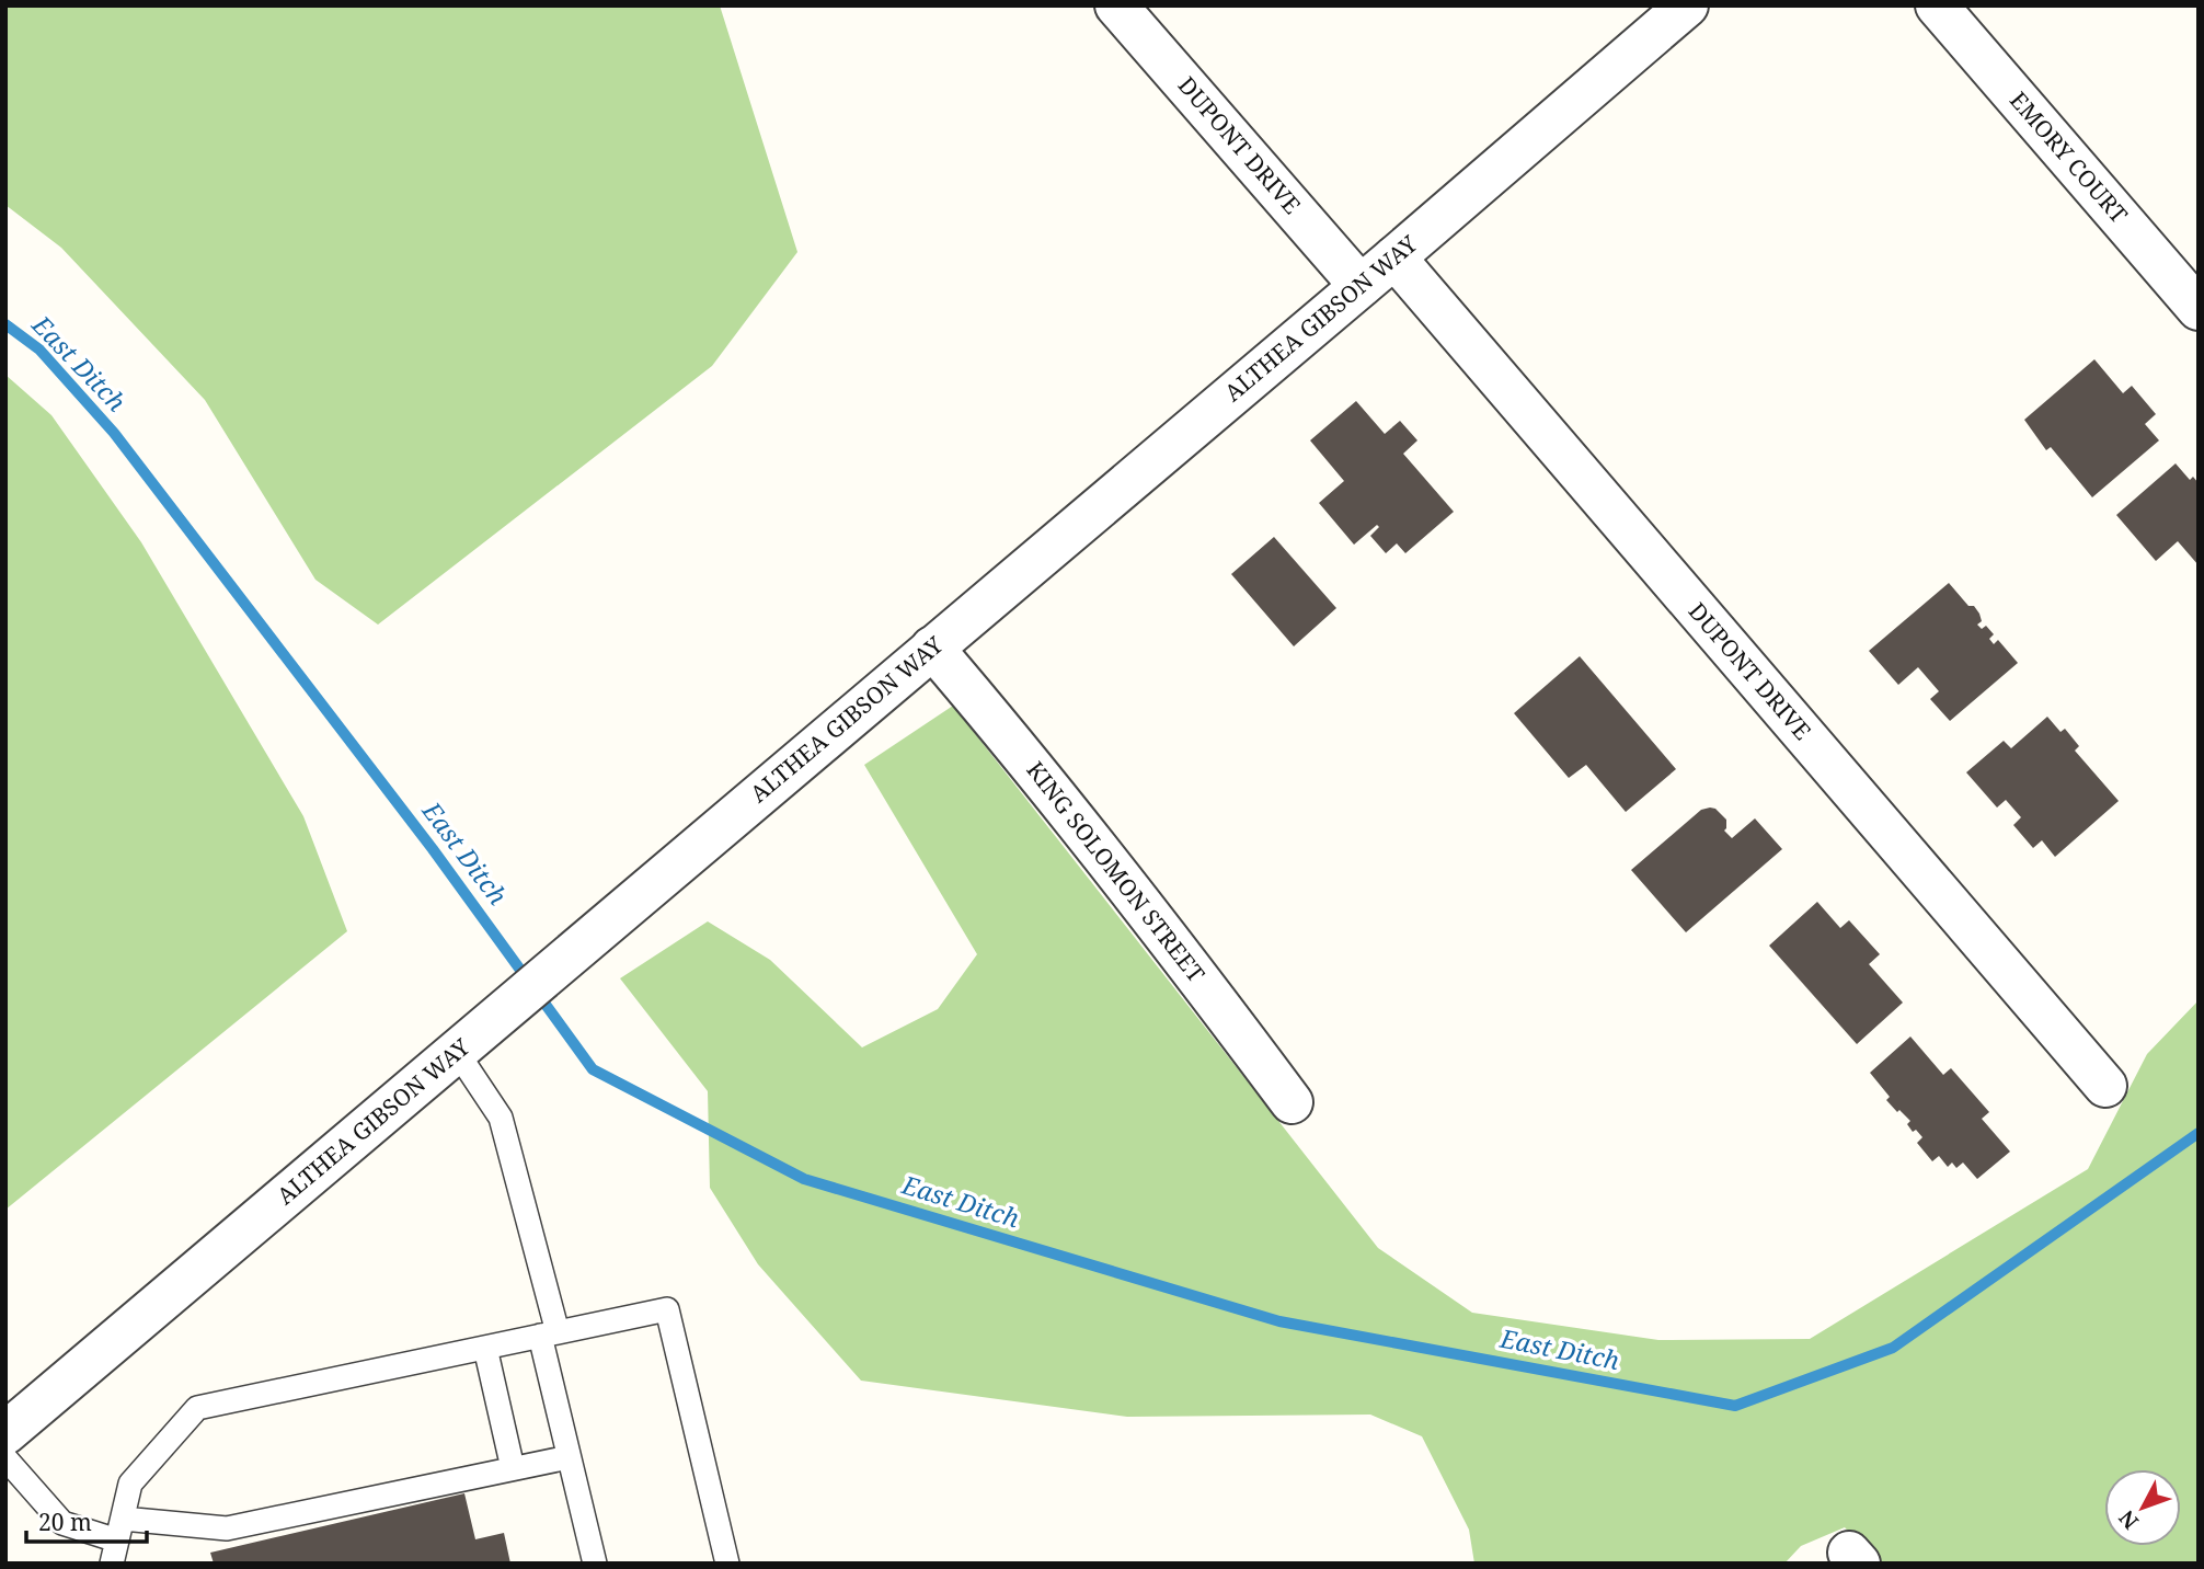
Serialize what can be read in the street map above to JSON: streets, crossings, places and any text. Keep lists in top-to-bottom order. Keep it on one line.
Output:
{"streets":{"street":["DUPONT DRIVE","EMORY COURT","ALTHEA GIBSON WAY","KING SOLOMON STREET"]},"crossings":[["DUPONT DRIVE","ALTHEA GIBSON WAY"],["ALTHEA GIBSON WAY","KING SOLOMON STREET"]],"water":["East Ditch"],"scale_bar":"20 m","north":"bottom left"}
